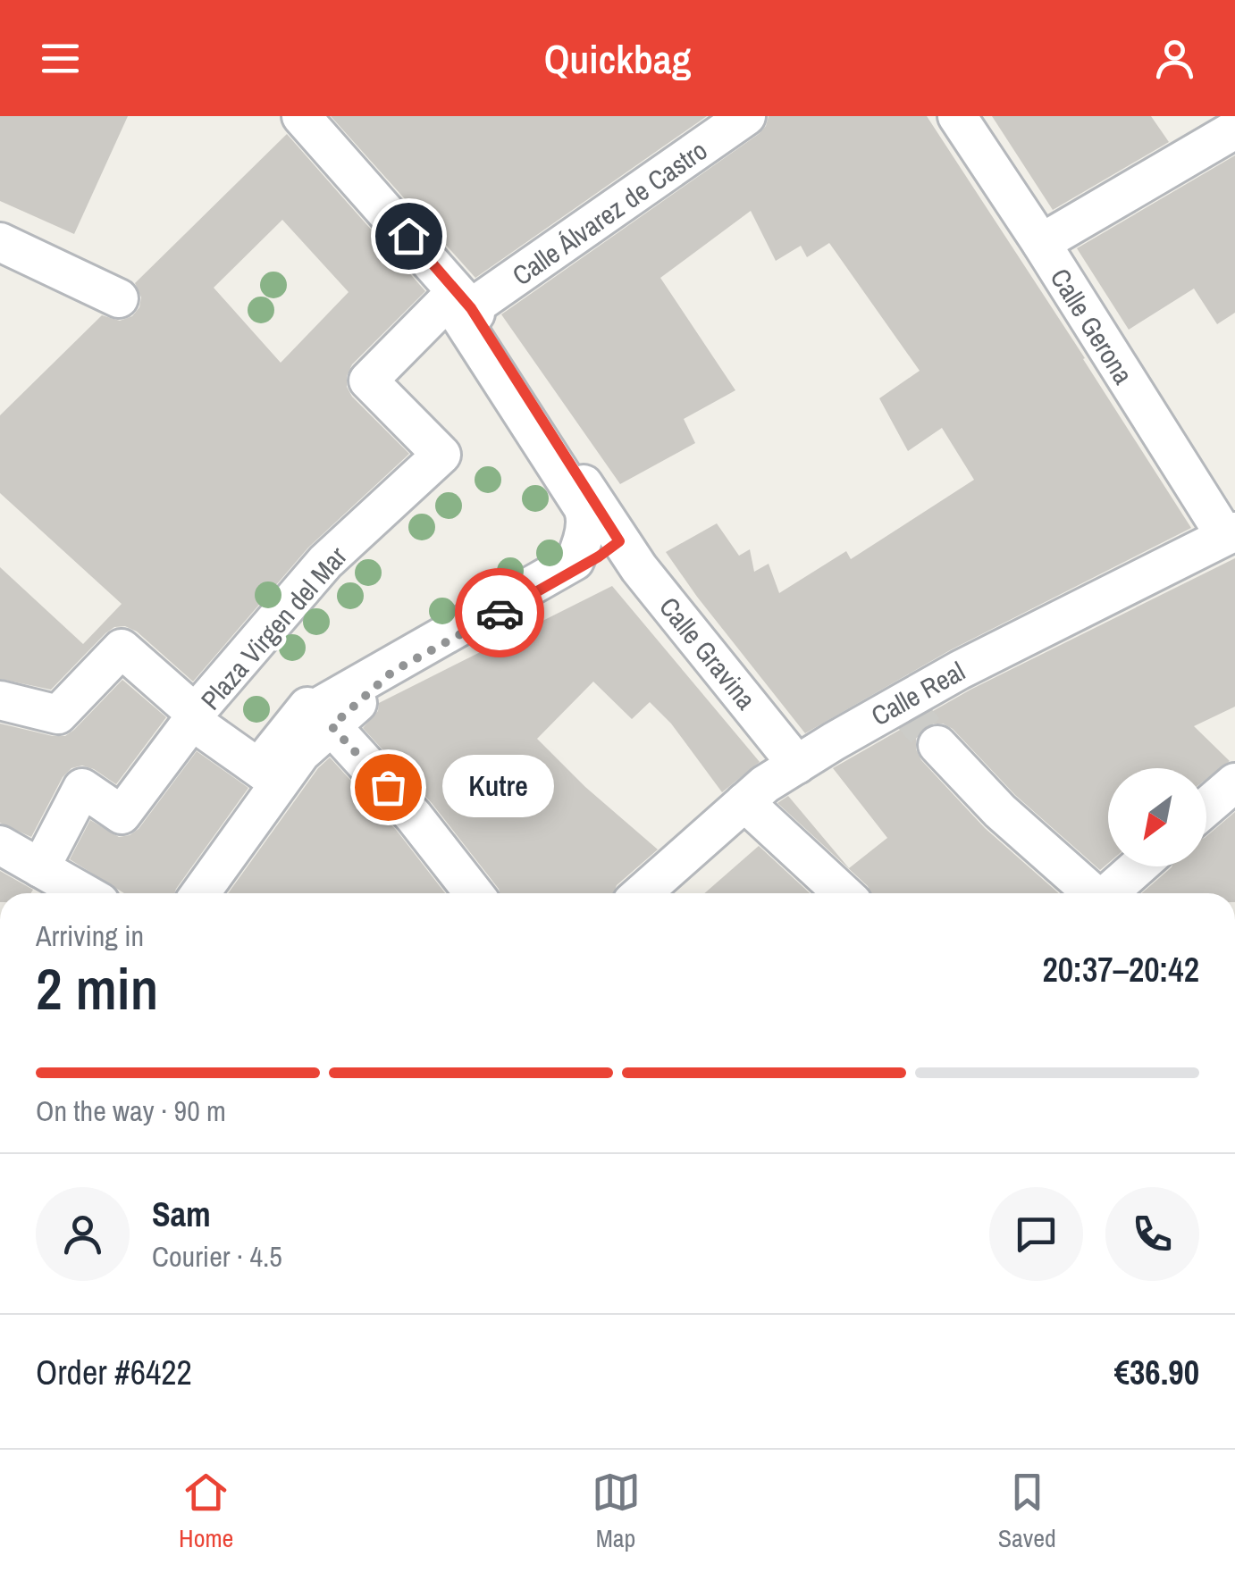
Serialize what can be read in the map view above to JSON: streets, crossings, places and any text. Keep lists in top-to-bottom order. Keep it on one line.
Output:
{"streets":{"street":["Calle Álvarez de Castro","Calle Gerona","Plaza Virgen del Mar","Calle Gravina","Calle Real"]},"crossings":[["Calle Gerona","Calle Real"],["Calle Gravina","Calle Real"]],"places":["Kutre"],"north":"bottom left","page":{"header":"Quickbag","bubble":"Kutre","heading":["2 min","Arriving in","20:37–20:42"],"panel":["Sam","Courier · 4.5","Order #6422","€36.90"],"bar":"On the way · 90 m","tabs":["Home","Map","Saved"]}}
